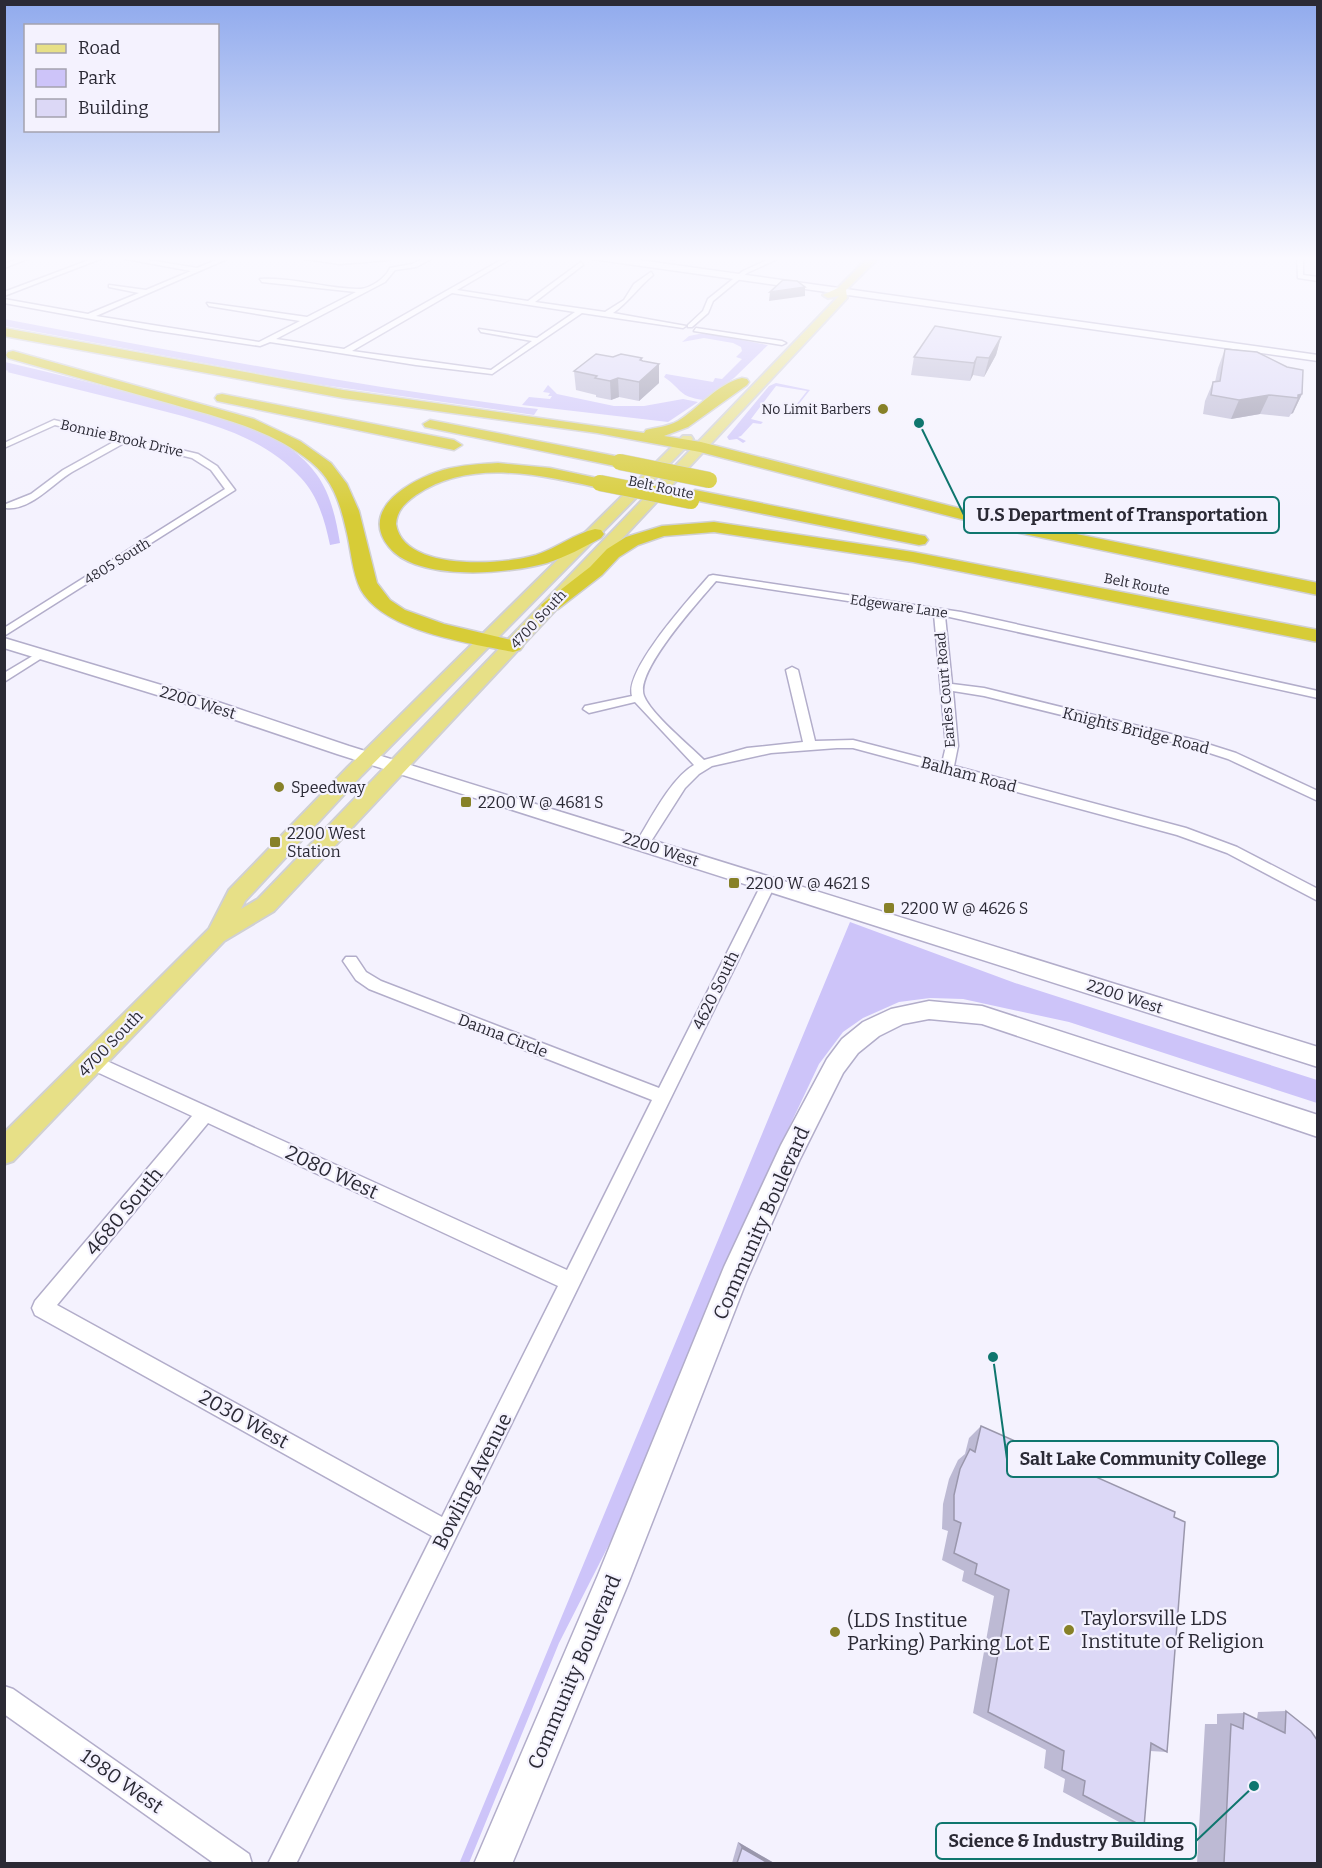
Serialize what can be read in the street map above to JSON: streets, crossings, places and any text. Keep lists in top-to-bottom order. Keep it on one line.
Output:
{"streets":{"highway":["Belt Route"],"main road":["4700 South"],"street":["Bonnie Brook Drive","4805 South","Edgeware Lane","Earles Court Road","2200 West","Knights Bridge Road","Balham Road","4620 South","Danna Circle","2080 West","4680 South","Community Boulevard","2030 West","Bowling Avenue","1980 West"]},"crossings":[["Bonnie Brook Drive","4805 South"],["Edgeware Lane","Earles Court Road"],["4700 South","2200 West"],["4700 South","2080 West"],["Earles Court Road","Knights Bridge Road"],["Earles Court Road","Balham Road"],["2200 West","Balham Road"],["2200 West","4620 South"],["4620 South","Danna Circle"],["4620 South","Bowling Avenue"],["Danna Circle","Bowling Avenue"],["2080 West","4680 South"],["2080 West","Bowling Avenue"],["4680 South","2030 West"],["2030 West","Bowling Avenue"]],"places":{"other":["No Limit Barbers","U.S Department of Transportation","Speedway","Salt Lake Community College","Taylorsville LDS Institute of Religion","(LDS Institue Parking) Parking Lot E","Science & Industry Building"],"transit":["2200 W @ 4681 S","2200 West Station","2200 W @ 4621 S","2200 W @ 4626 S"]},"legend":["Road","Park","Building"]}
